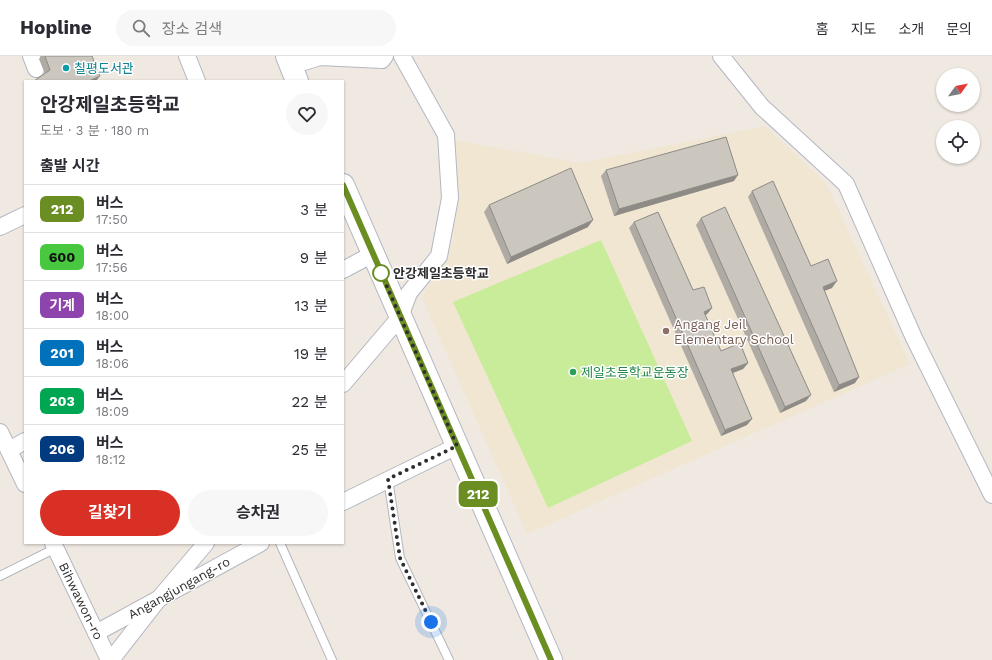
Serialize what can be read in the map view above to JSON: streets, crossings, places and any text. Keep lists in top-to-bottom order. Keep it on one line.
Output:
{"streets":{"street":["Angangjungang-ro","Bihwawon-ro"]},"crossings":[["Angangjungang-ro","Bihwawon-ro"]],"places":["칠평도서관","안강제일초등학교","Angang Jeil Elementary School","제일초등학교운동장"],"lines":["bus line 212"],"north":"top right","page":{"header":"Hopline","search":"장소 검색","nav":["홈","지도","소개","문의"],"on_map":"212","heading":[["안강제일초등학교","도보 · 3 분 · 180 m"],"출발 시간"],"list":[{"mark":"212","name":"버스","note":"17:50","value":"3 분"},{"mark":"600","name":"버스","note":"17:56","value":"9 분"},{"mark":"기계","name":"버스","note":"18:00","value":"13 분"},{"mark":"201","name":"버스","note":"18:06","value":"19 분"},{"mark":"203","name":"버스","note":"18:09","value":"22 분"},{"mark":"206","name":"버스","note":"18:12","value":"25 분"}],"buttons":["길찾기","승차권"]}}
